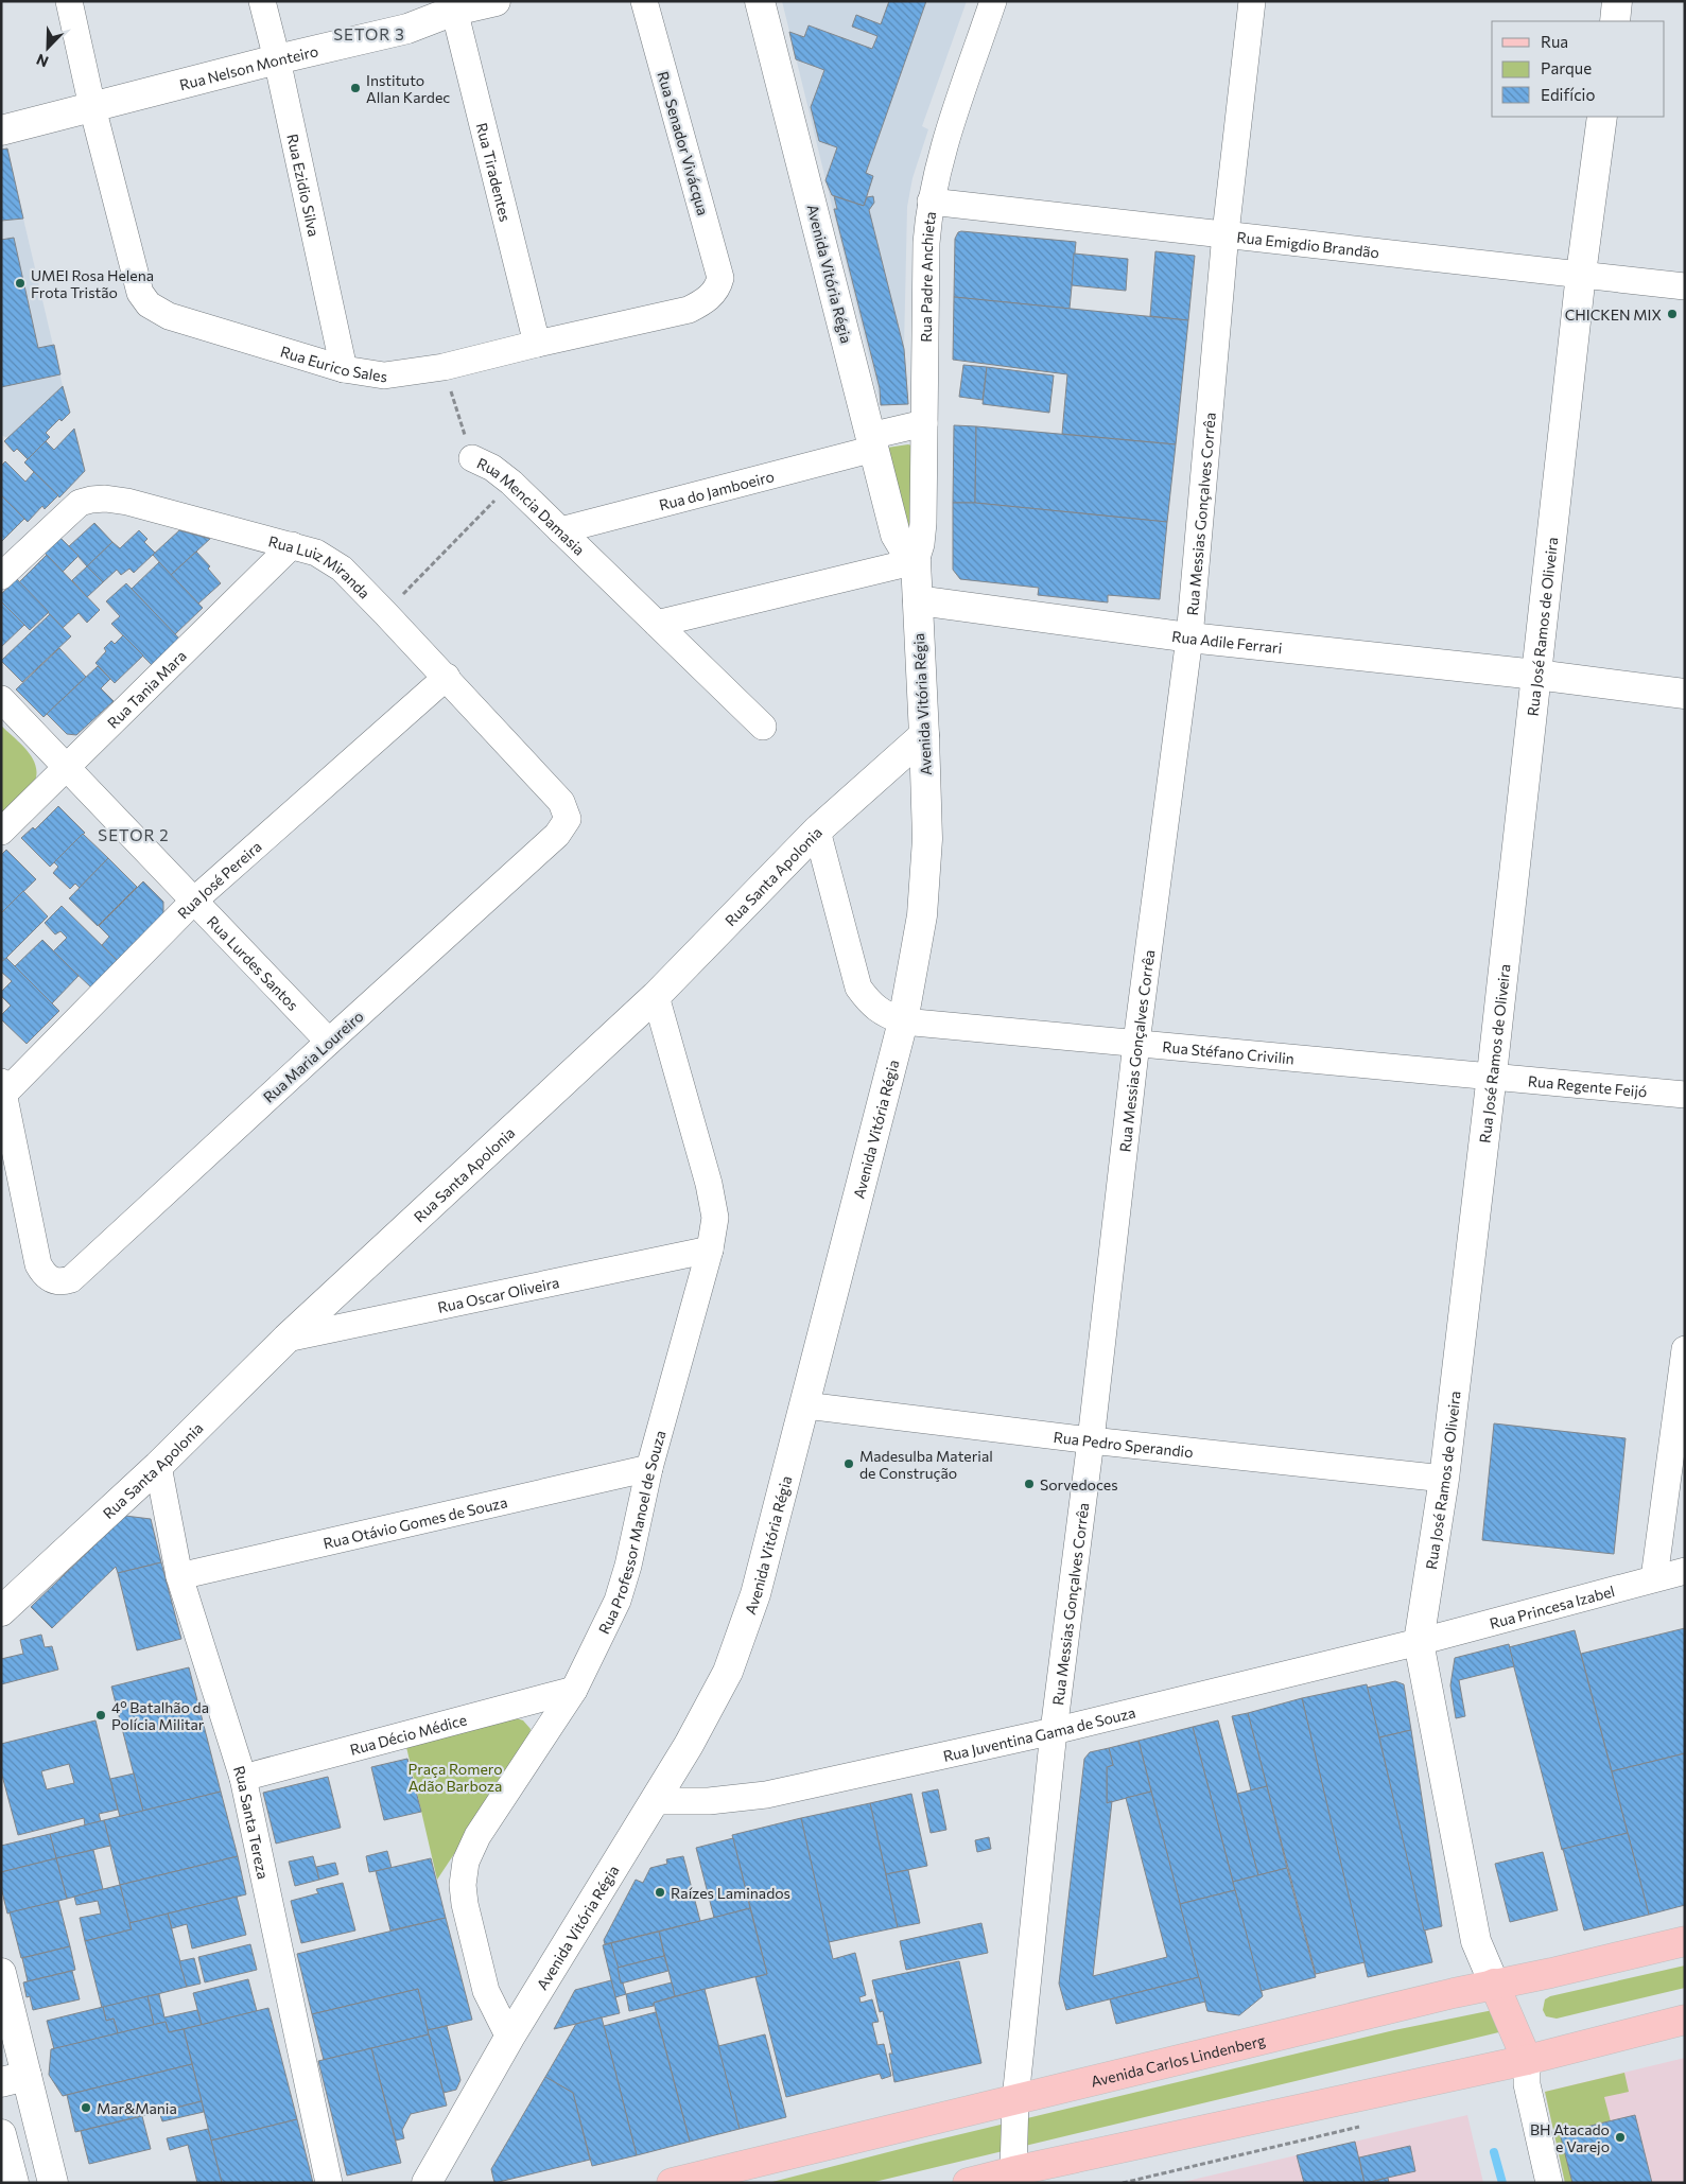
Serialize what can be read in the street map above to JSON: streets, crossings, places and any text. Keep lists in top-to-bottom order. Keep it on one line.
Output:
{"streets":{"main road":["Avenida Carlos Lindenberg"],"street":["Rua Nelson Monteiro","Rua Senador Vivácqua","Rua Tiradentes","Rua Ezidio Silva","Rua Emigdio Brandão","Avenida Vitória Régia","Rua Padre Anchieta","Rua Eurico Sales","Rua do Jamboeiro","Rua Mencia Damasia","Rua Messias Gonçalves Corrêa","Rua Luiz Miranda","Rua José Ramos de Oliveira","Rua Adile Ferrari","Rua Tania Mara","Rua Santa Apolonia","Rua José Pereira","Rua Lurdes Santos","Rua Stéfano Crivilin","Rua Maria Loureiro","Rua Regente Feijó","Rua Oscar Oliveira","Rua Pedro Sperandio","Rua Otávio Gomes de Souza","Rua Professor Manoel de Souza","Rua Princesa Izabel","Rua Juventina Gama de Souza","Rua Décio Médice","Rua Santa Tereza"]},"crossings":[["Rua Nelson Monteiro","Rua Tiradentes"],["Rua Nelson Monteiro","Rua Ezidio Silva"],["Rua Nelson Monteiro","Rua Eurico Sales"],["Rua Senador Vivácqua","Rua Eurico Sales"],["Rua Tiradentes","Rua Eurico Sales"],["Rua Ezidio Silva","Rua Eurico Sales"],["Rua Emigdio Brandão","Rua Padre Anchieta"],["Rua Emigdio Brandão","Rua Messias Gonçalves Corrêa"],["Rua Emigdio Brandão","Rua José Ramos de Oliveira"],["Avenida Vitória Régia","Rua Padre Anchieta"],["Avenida Vitória Régia","Rua do Jamboeiro"],["Avenida Vitória Régia","Rua Adile Ferrari"],["Avenida Vitória Régia","Rua Santa Apolonia"],["Avenida Vitória Régia","Rua Stéfano Crivilin"],["Avenida Vitória Régia","Rua Pedro Sperandio"],["Avenida Vitória Régia","Rua Professor Manoel de Souza"],["Avenida Vitória Régia","Rua Juventina Gama de Souza"],["Rua Padre Anchieta","Rua do Jamboeiro"],["Rua Eurico Sales","Rua Mencia Damasia"],["Rua do Jamboeiro","Rua Mencia Damasia"],["Rua Messias Gonçalves Corrêa","Rua Adile Ferrari"],["Rua Messias Gonçalves Corrêa","Rua Stéfano Crivilin"],["Rua Messias Gonçalves Corrêa","Rua Pedro Sperandio"],["Rua Messias Gonçalves Corrêa","Rua Juventina Gama de Souza"],["Rua Messias Gonçalves Corrêa","Avenida Carlos Lindenberg"],["Rua Luiz Miranda","Rua Tania Mara"],["Rua Luiz Miranda","Rua José Pereira"],["Rua Luiz Miranda","Rua Maria Loureiro"],["Rua José Ramos de Oliveira","Rua Adile Ferrari"],["Rua José Ramos de Oliveira","Rua Stéfano Crivilin"],["Rua José Ramos de Oliveira","Rua Regente Feijó"],["Rua José Ramos de Oliveira","Rua Pedro Sperandio"],["Rua José Ramos de Oliveira","Rua Princesa Izabel"],["Rua José Ramos de Oliveira","Rua Juventina Gama de Souza"],["Rua José Ramos de Oliveira","Avenida Carlos Lindenberg"],["Rua Tania Mara","Rua Lurdes Santos"],["Rua Santa Apolonia","Rua Stéfano Crivilin"],["Rua Santa Apolonia","Rua Oscar Oliveira"],["Rua Santa Apolonia","Rua Professor Manoel de Souza"],["Rua Santa Apolonia","Rua Santa Tereza"],["Rua José Pereira","Rua Lurdes Santos"],["Rua José Pereira","Rua Maria Loureiro"],["Rua Lurdes Santos","Rua Maria Loureiro"],["Rua Stéfano Crivilin","Rua Regente Feijó"],["Rua Oscar Oliveira","Rua Professor Manoel de Souza"],["Rua Otávio Gomes de Souza","Rua Professor Manoel de Souza"],["Rua Otávio Gomes de Souza","Rua Santa Tereza"],["Rua Professor Manoel de Souza","Rua Décio Médice"],["Rua Princesa Izabel","Rua Juventina Gama de Souza"],["Rua Décio Médice","Rua Santa Tereza"]],"districts":["SETOR 3","SETOR 2"],"parks":["Praça Romero Adão Barboza"],"places":["Instituto Allan Kardec","UMEI Rosa Helena Frota Tristão","CHICKEN MIX","Madesulba Material de Construção","Sorvedoces","4º Batalhão da Polícia Militar","Raízes Laminados","Mar&Mania","BH Atacado e Varejo"],"legend":["Rua","Parque","Edifício"],"north":"bottom left"}
